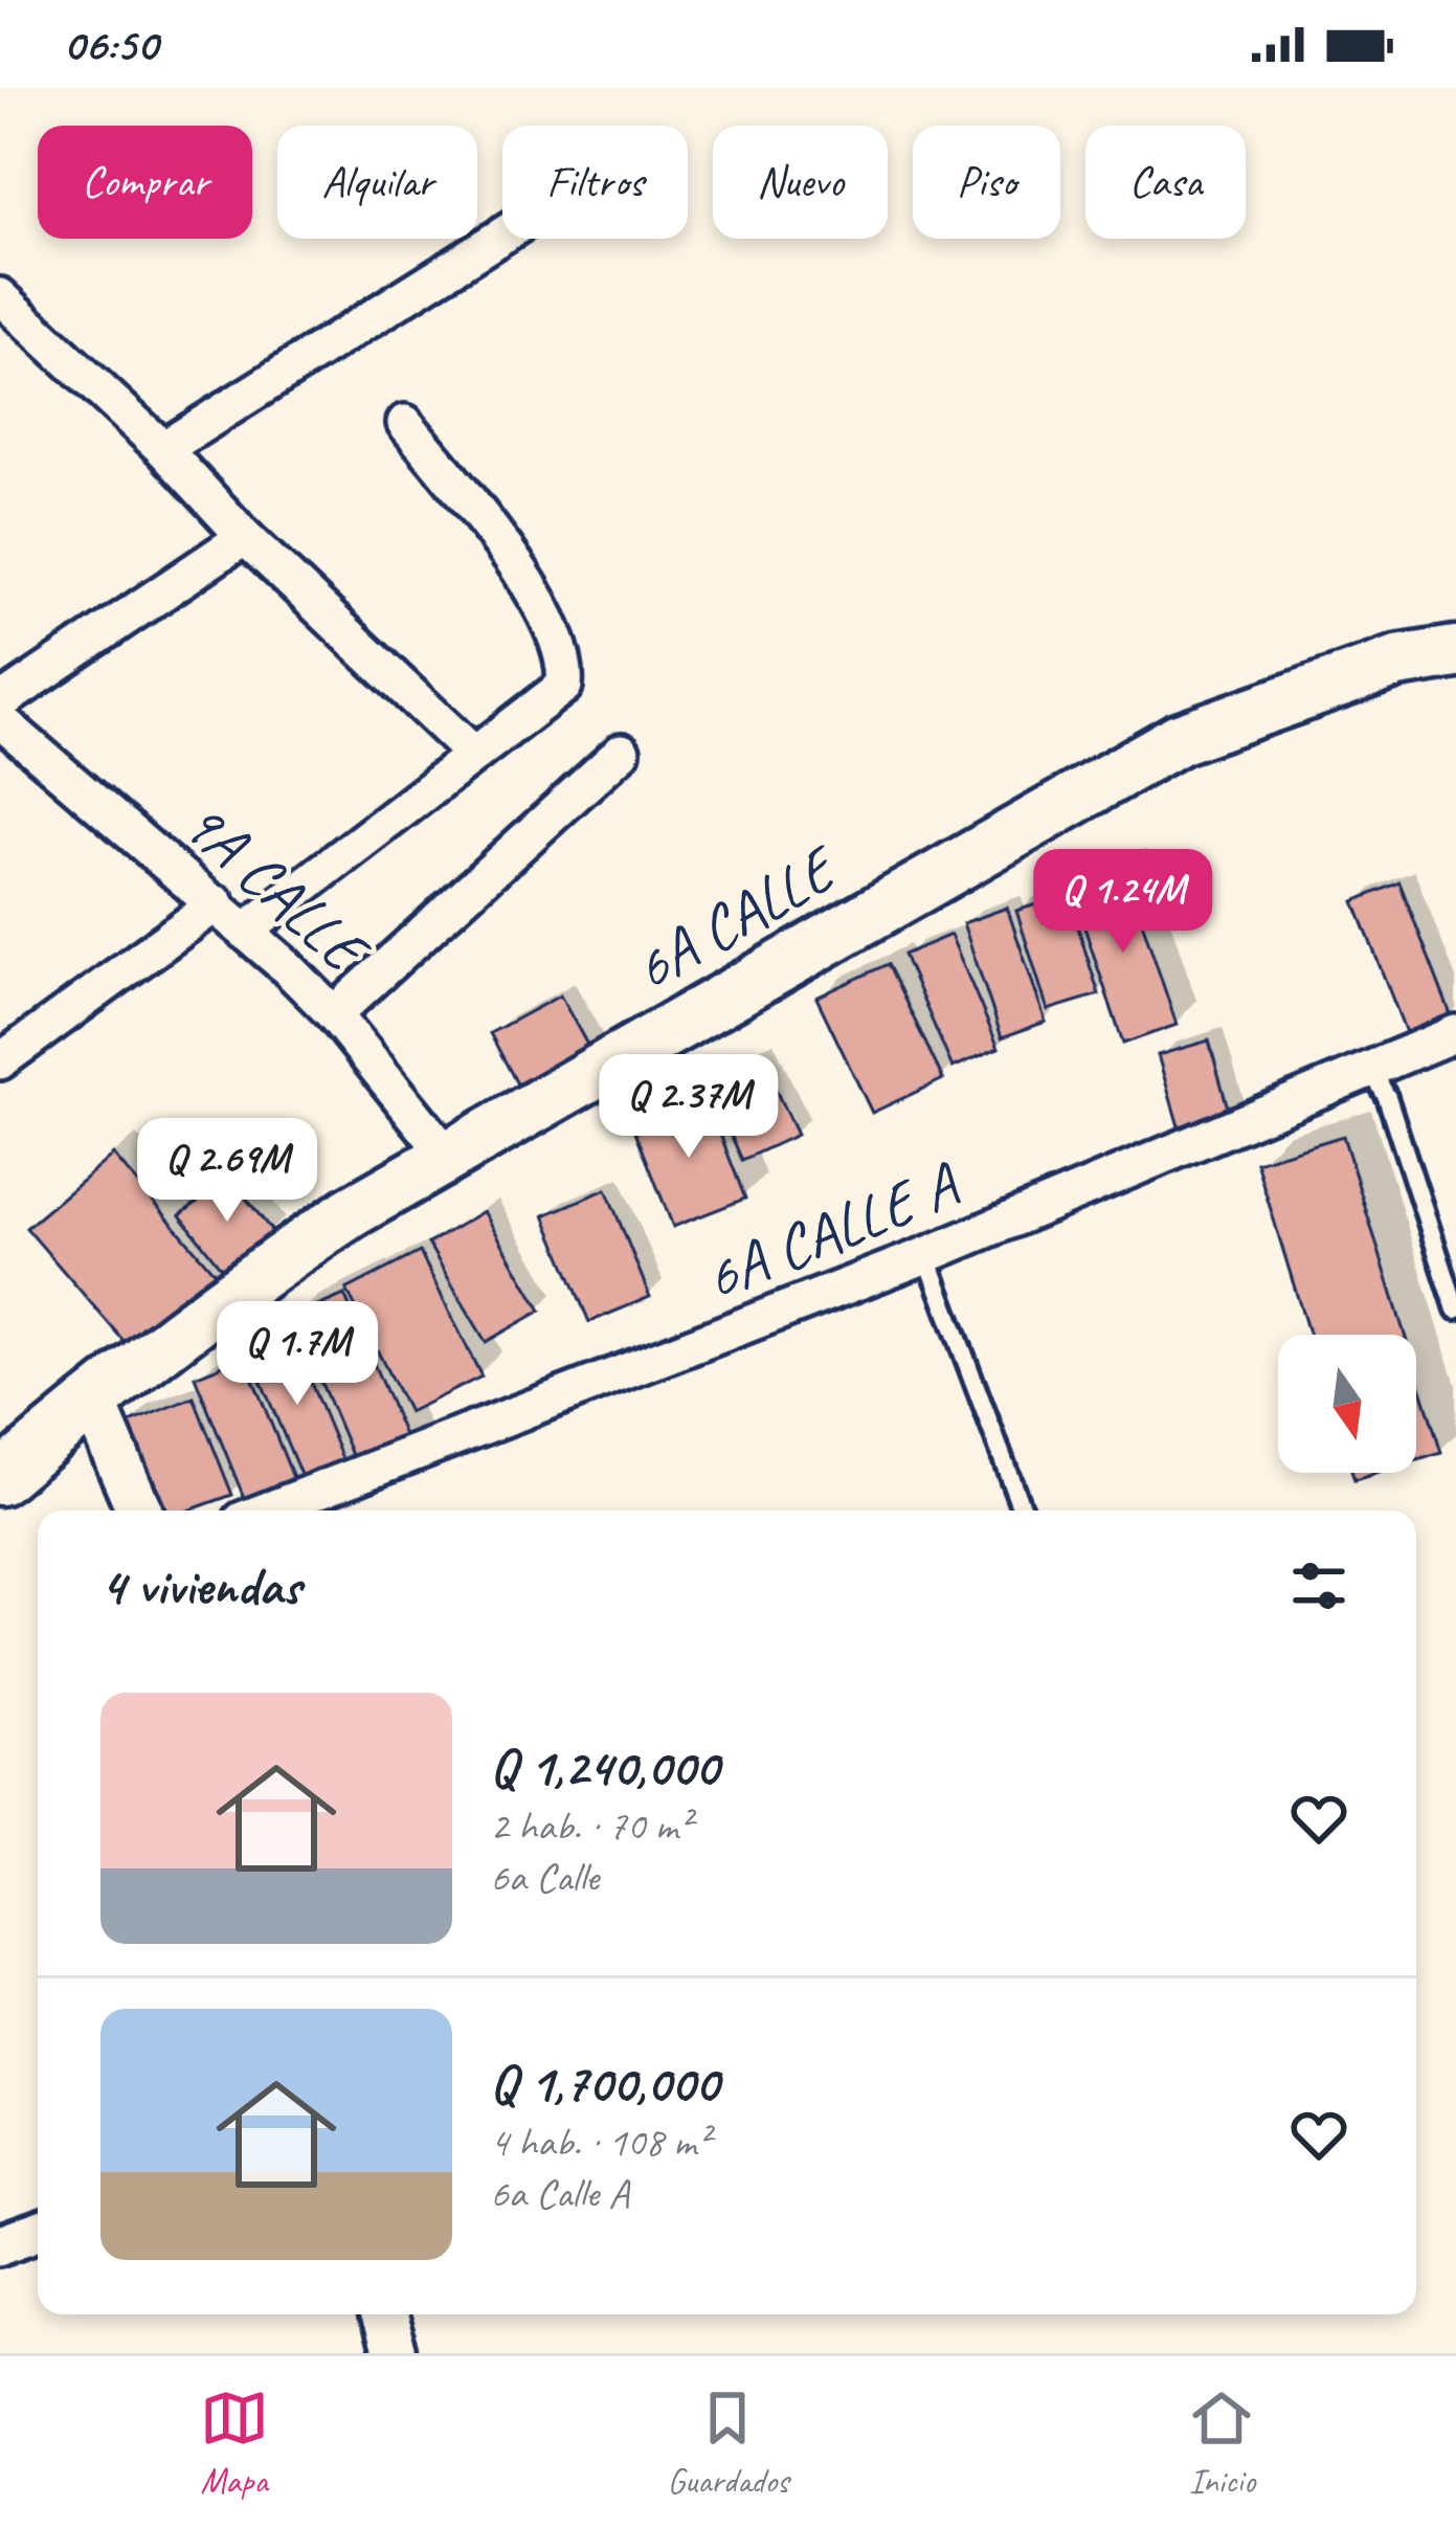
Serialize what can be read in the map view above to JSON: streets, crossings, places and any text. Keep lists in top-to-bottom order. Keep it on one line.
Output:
{"streets":{"main road":["6A CALLE"],"street":["9A CALLE","6A CALLE A"]},"crossings":[["9A CALLE","6A CALLE"]],"north":"bottom","page":{"status":"06:50","chip":["Comprar","Alquilar","Filtros","Nuevo","Piso","Casa"],"price":["Q 1.24M","Q 2.37M","Q 2.69M","Q 1.7M"],"heading":"4 viviendas","list":[{"name":"Q 1,240,000","note":"2 hab. · 70 m² · 6a Calle"},{"name":"Q 1,700,000","note":"4 hab. · 108 m² · 6a Calle A"}],"tabs":["Mapa","Guardados","Inicio"]}}
